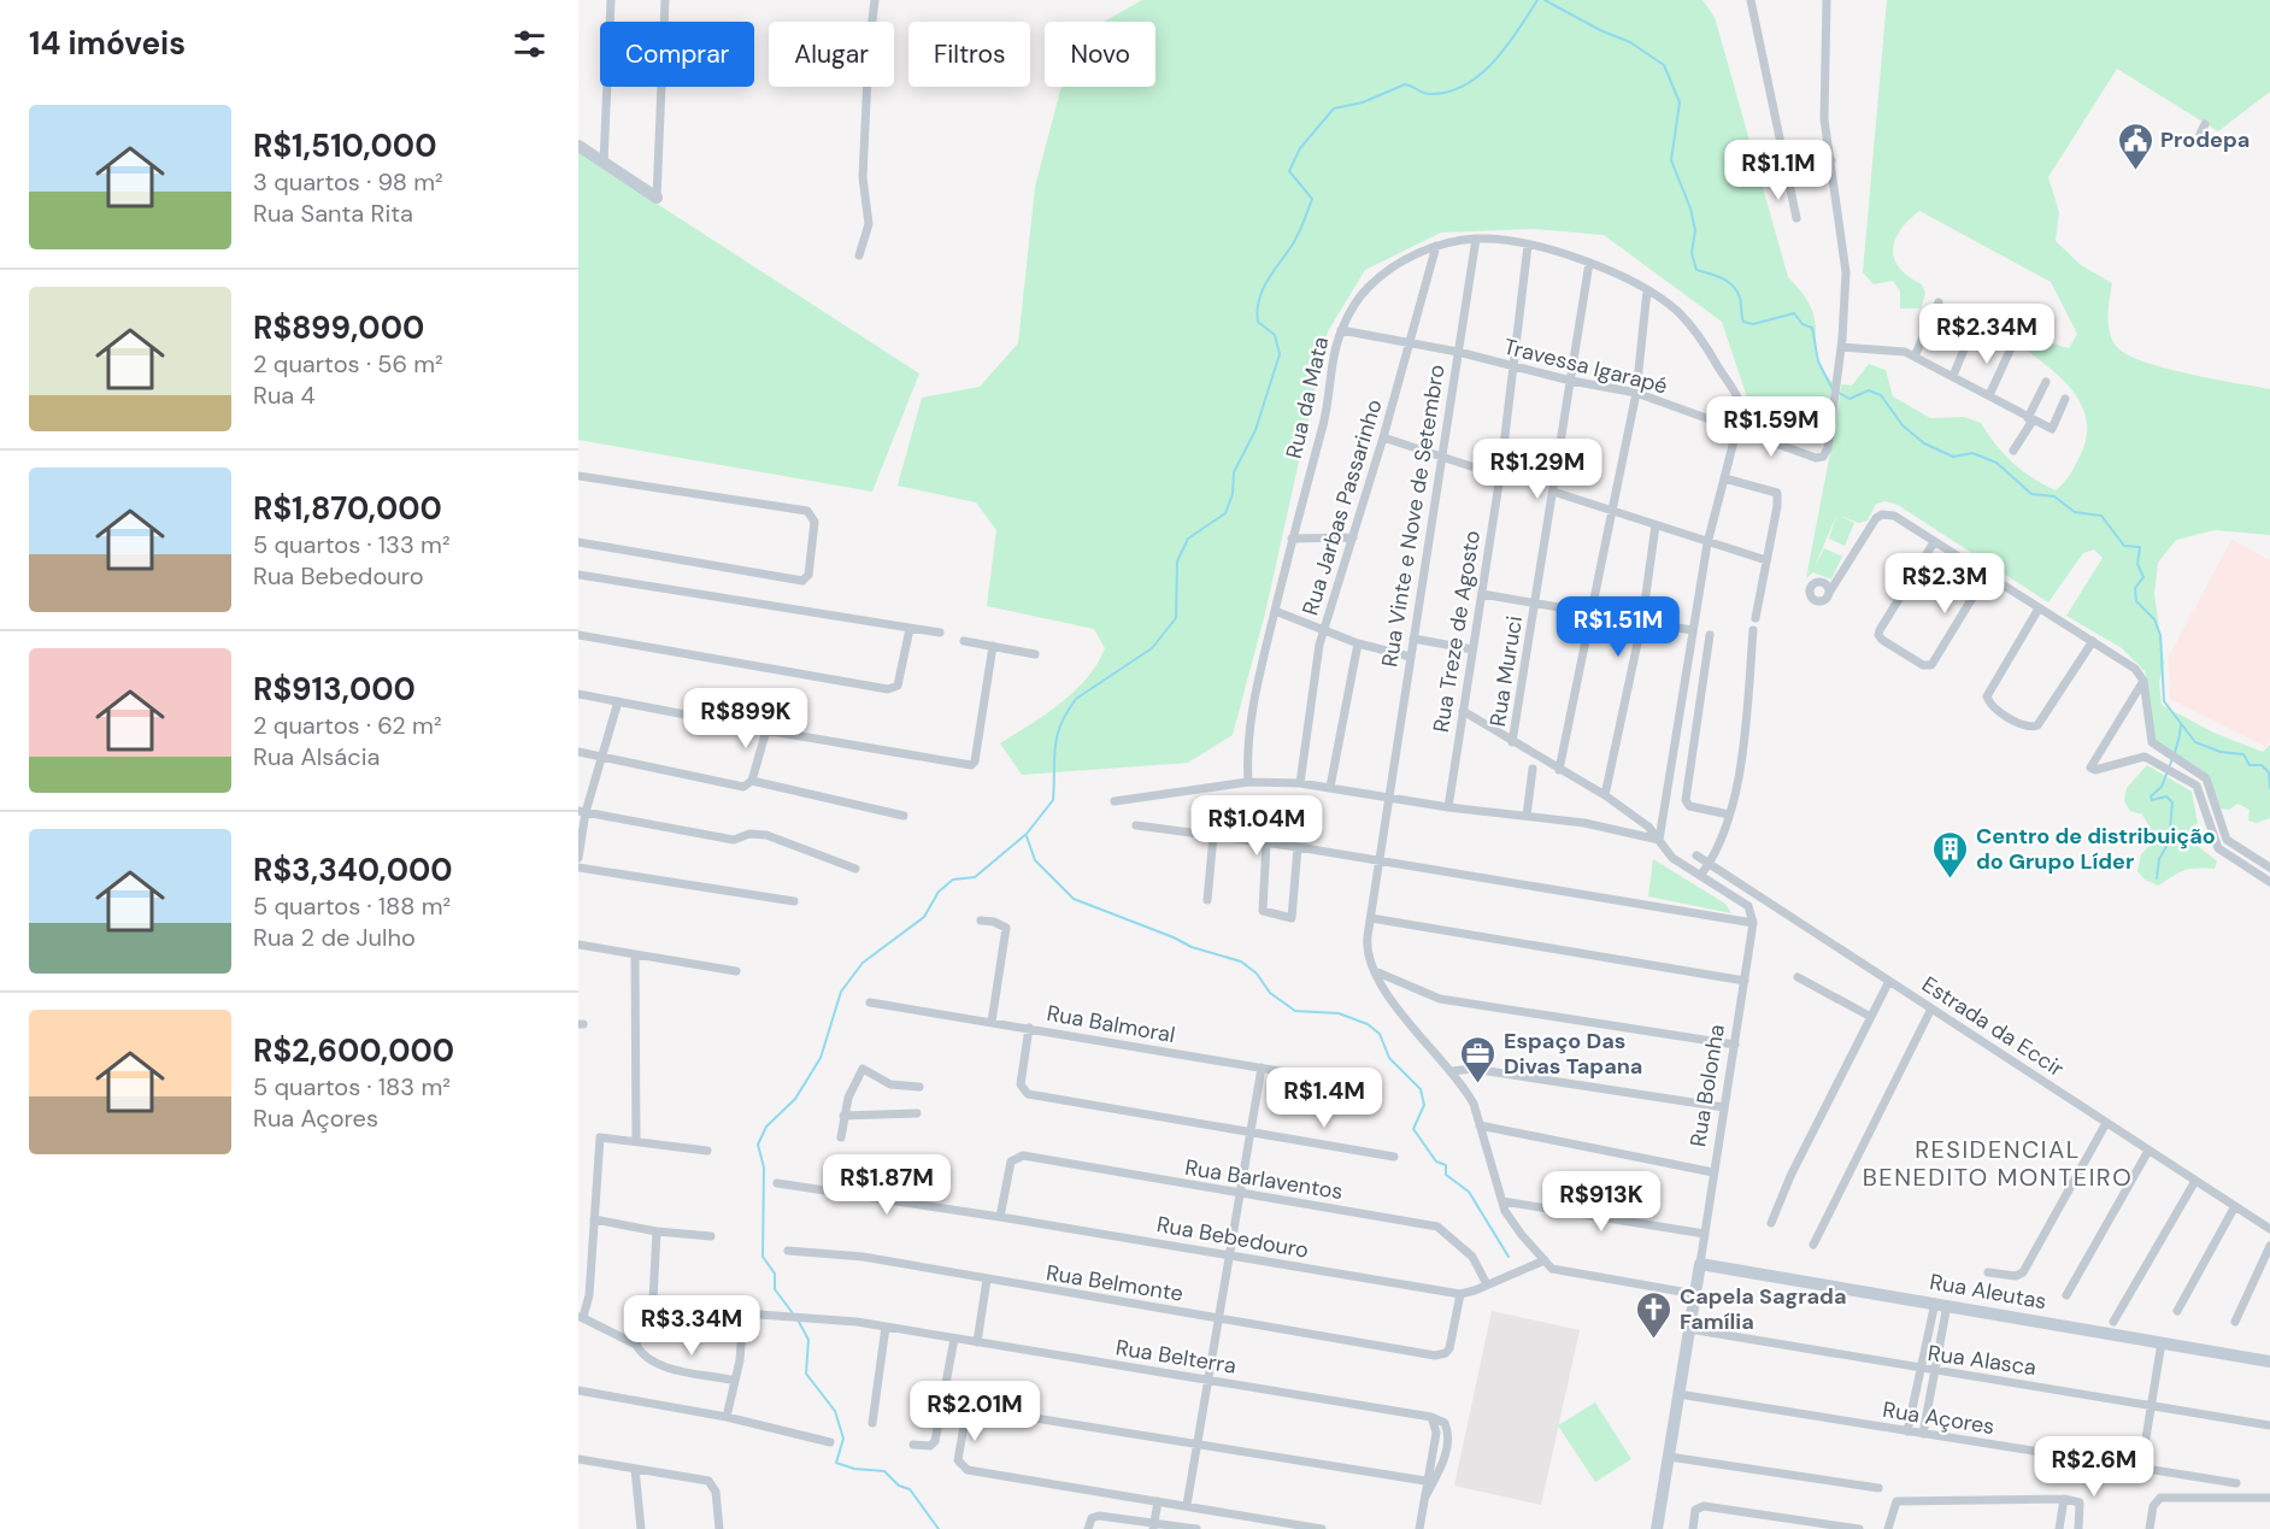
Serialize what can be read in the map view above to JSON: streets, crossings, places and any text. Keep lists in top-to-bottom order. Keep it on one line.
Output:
{"streets":{"street":["Travessa Igarapé","Rua da Mata","Rua Jarbas Passarinho","Rua Vinte e Nove de Setembro","Rua Treze de Agosto","Rua Muruci","Rua Balmoral","Estrada da Eccir","Rua Bolonha","Rua Barlaventos","Rua Bebedouro","Rua Belmonte","Rua Aleutas","Rua Belterra","Rua Alasca","Rua Açores"]},"crossings":[["Travessa Igarapé","Rua da Mata"],["Travessa Igarapé","Rua Jarbas Passarinho"],["Travessa Igarapé","Rua Vinte e Nove de Setembro"],["Travessa Igarapé","Rua Treze de Agosto"],["Travessa Igarapé","Rua Muruci"],["Rua da Mata","Rua Jarbas Passarinho"],["Rua da Mata","Rua Vinte e Nove de Setembro"],["Rua da Mata","Rua Treze de Agosto"],["Rua da Mata","Rua Muruci"],["Rua Bolonha","Rua Aleutas"],["Rua Bolonha","Rua Alasca"],["Rua Bolonha","Rua Açores"],["Rua Barlaventos","Rua Bebedouro"],["Rua Bebedouro","Rua Belmonte"]],"districts":["RESIDENCIAL BENEDITO MONTEIRO"],"places":{"public building":["Prodepa"],"building":["Centro de distribuição do Grupo Líder"],"office":["Espaço Das Divas Tapana"],"church":["Capela Sagrada Família"]},"page":{"heading":"14 imóveis","chip":["Comprar","Alugar","Filtros","Novo"],"list":[{"name":"R$1,510,000","note":"3 quartos · 98 m² · Rua Santa Rita"},{"name":"R$899,000","note":"2 quartos · 56 m² · Rua 4"},{"name":"R$1,870,000","note":"5 quartos · 133 m² · Rua Bebedouro"},{"name":"R$913,000","note":"2 quartos · 62 m² · Rua Alsácia"},{"name":"R$3,340,000","note":"5 quartos · 188 m² · Rua 2 de Julho"},{"name":"R$2,600,000","note":"5 quartos · 183 m² · Rua Açores"}],"price":["R$1.1M","R$2.34M","R$1.59M","R$1.29M","R$2.3M","R$1.51M","R$899K","R$1.04M","R$1.4M","R$1.87M","R$913K","R$3.34M","R$2.01M","R$2.6M"]}}
